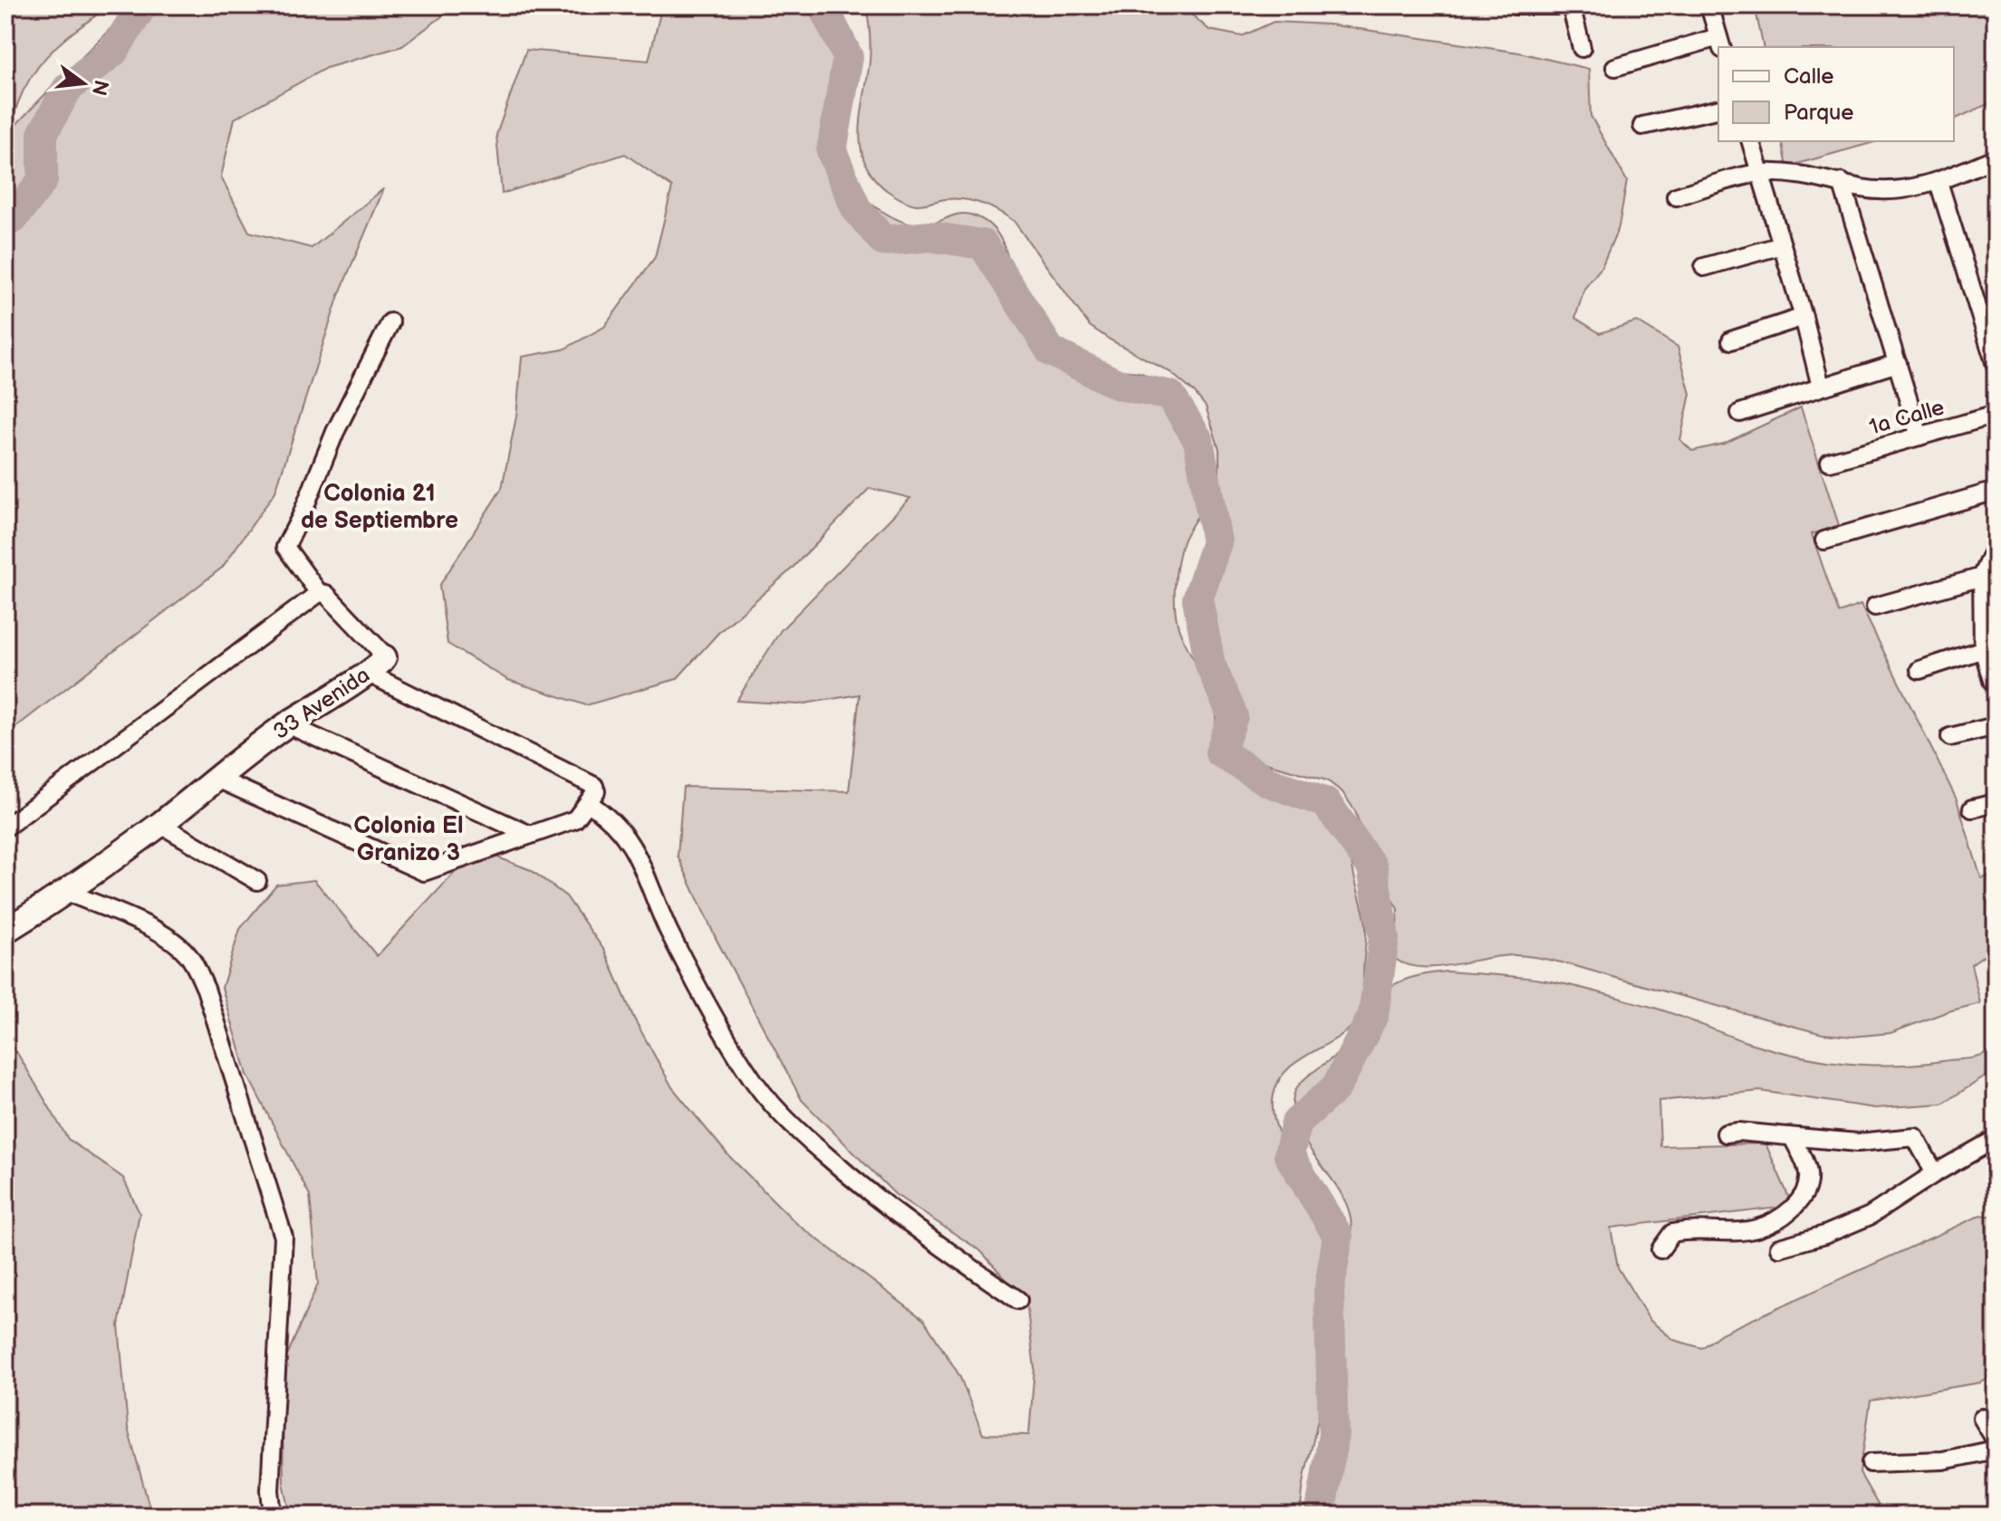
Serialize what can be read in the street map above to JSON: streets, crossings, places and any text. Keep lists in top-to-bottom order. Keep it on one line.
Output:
{"streets":{"street":["1a Calle","33 Avenida"]},"districts":["Colonia 21 de Septiembre","Colonia El Granizo 3"],"legend":["Calle","Parque"],"north":"right"}
